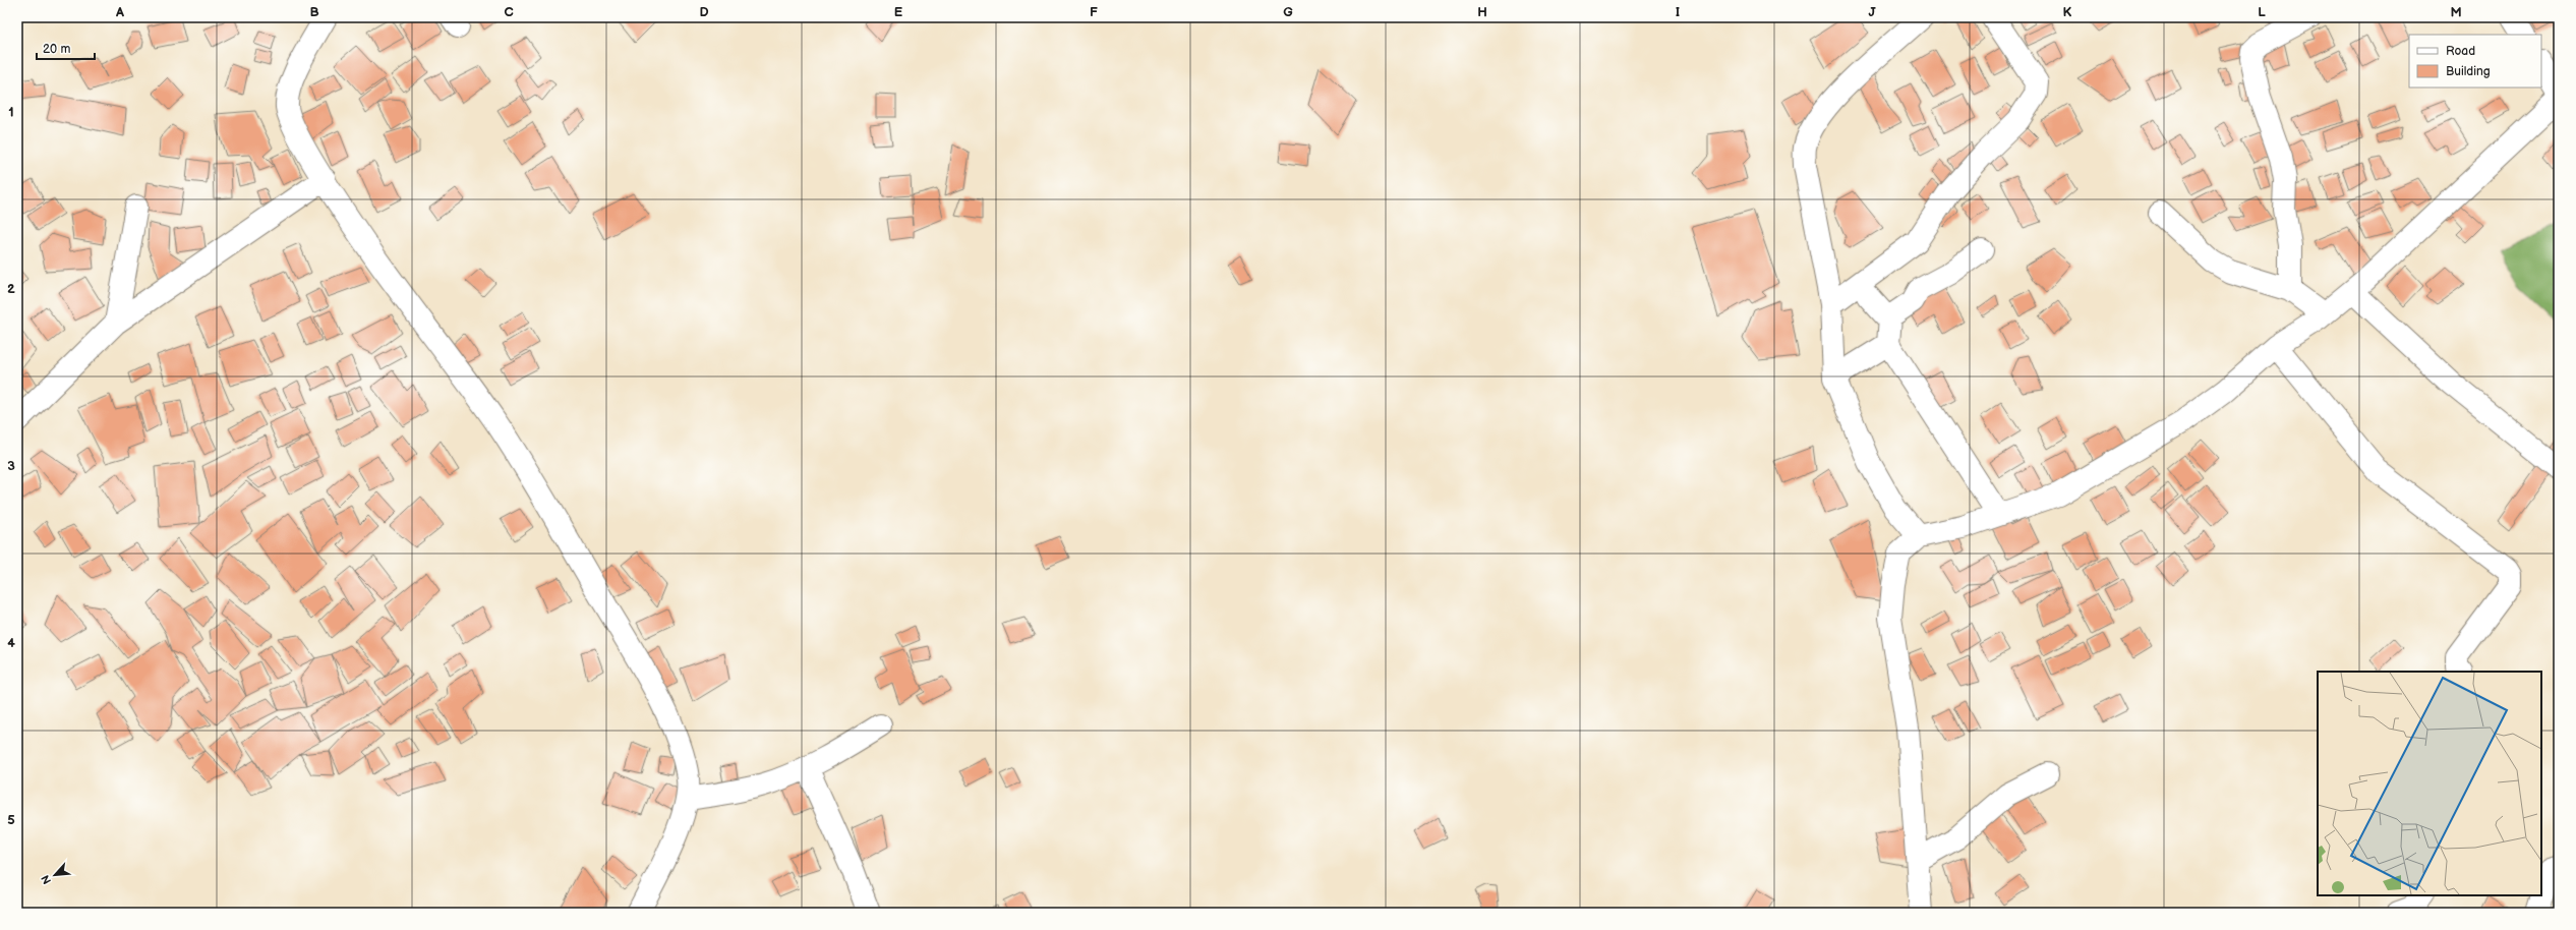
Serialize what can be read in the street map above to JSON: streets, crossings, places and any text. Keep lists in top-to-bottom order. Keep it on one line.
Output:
{"legend":["Road","Building"],"scale_bar":"20 m","north":"bottom left","grid":{"columns":["A","B","C","D","E","F","G","H","I","J","K","L","M"],"rows":["1","2","3","4","5"]}}
